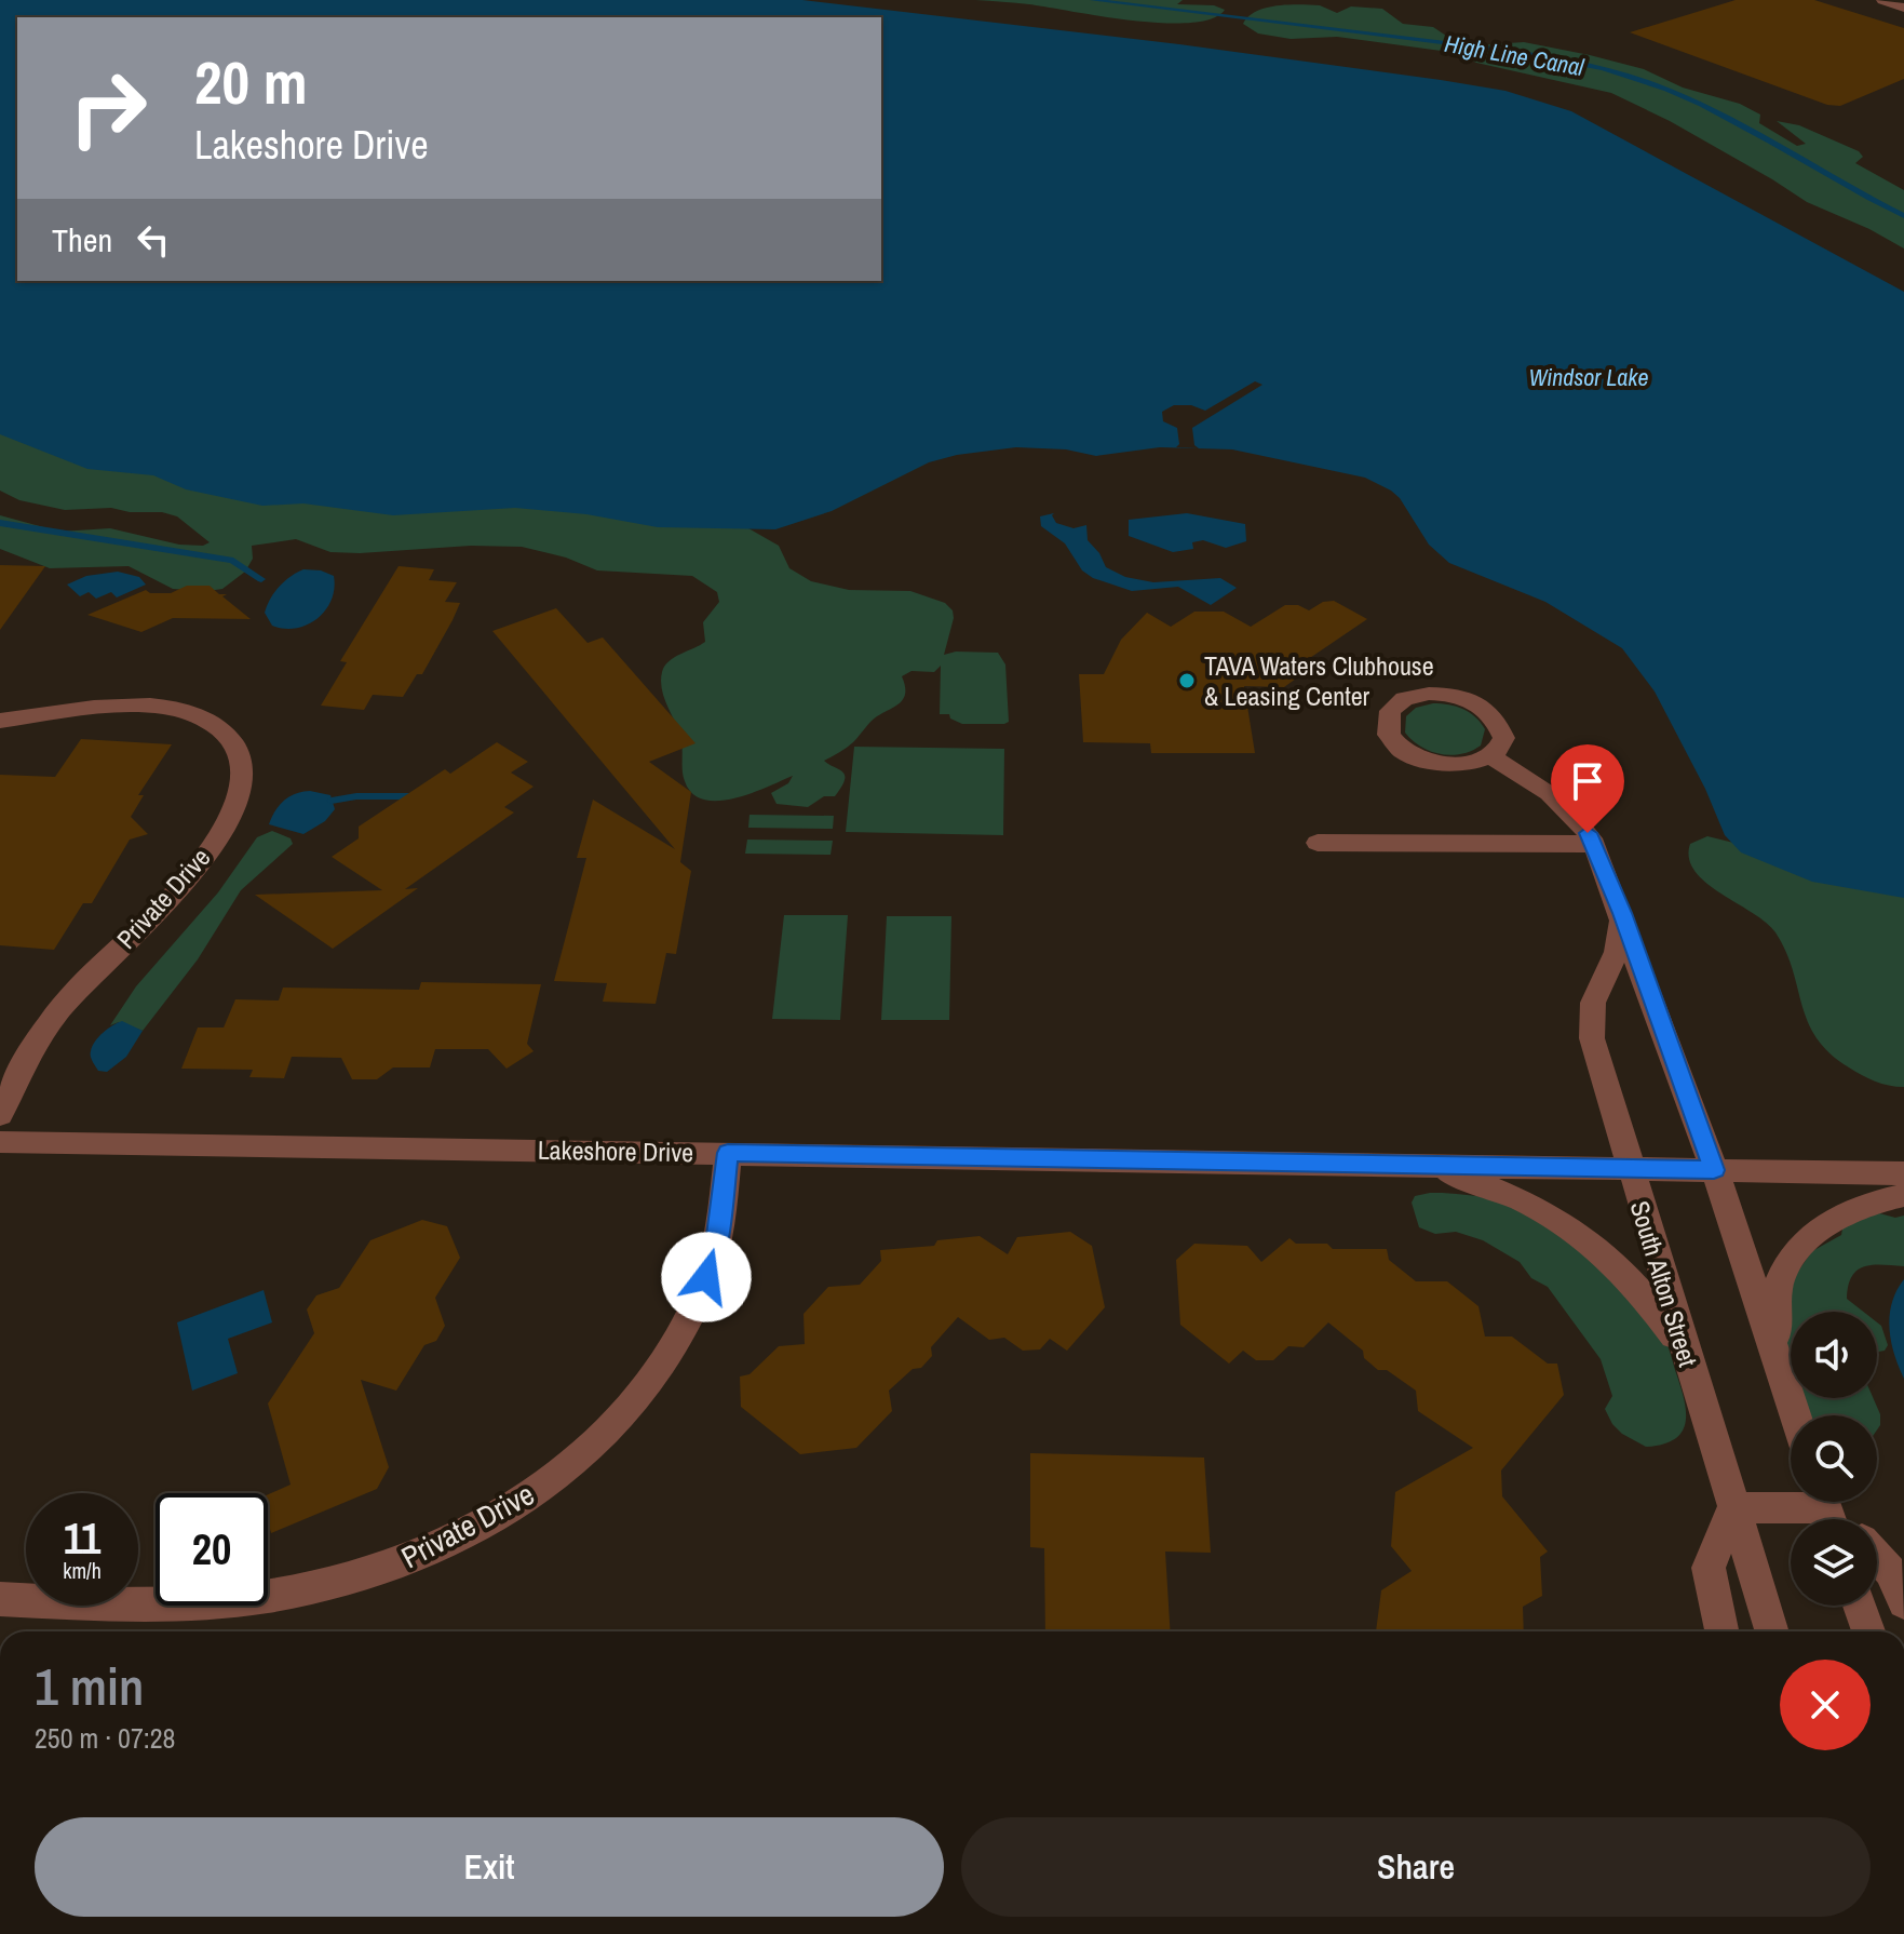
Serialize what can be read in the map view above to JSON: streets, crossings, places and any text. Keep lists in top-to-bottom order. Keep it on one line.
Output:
{"streets":{"street":["Private Drive","Lakeshore Drive","South Alton Street"]},"crossings":[["Private Drive","Lakeshore Drive"],["Lakeshore Drive","South Alton Street"]],"water":["High Line Canal","Windsor Lake"],"places":["TAVA Waters Clubhouse & Leasing Center"],"page":{"turn":["20 m","Lakeshore Drive"],"then":"Then","speed":"11 km/h","limit":"20","heading":["1 min","250 m · 07:28"],"buttons":["Exit","Share"]}}
